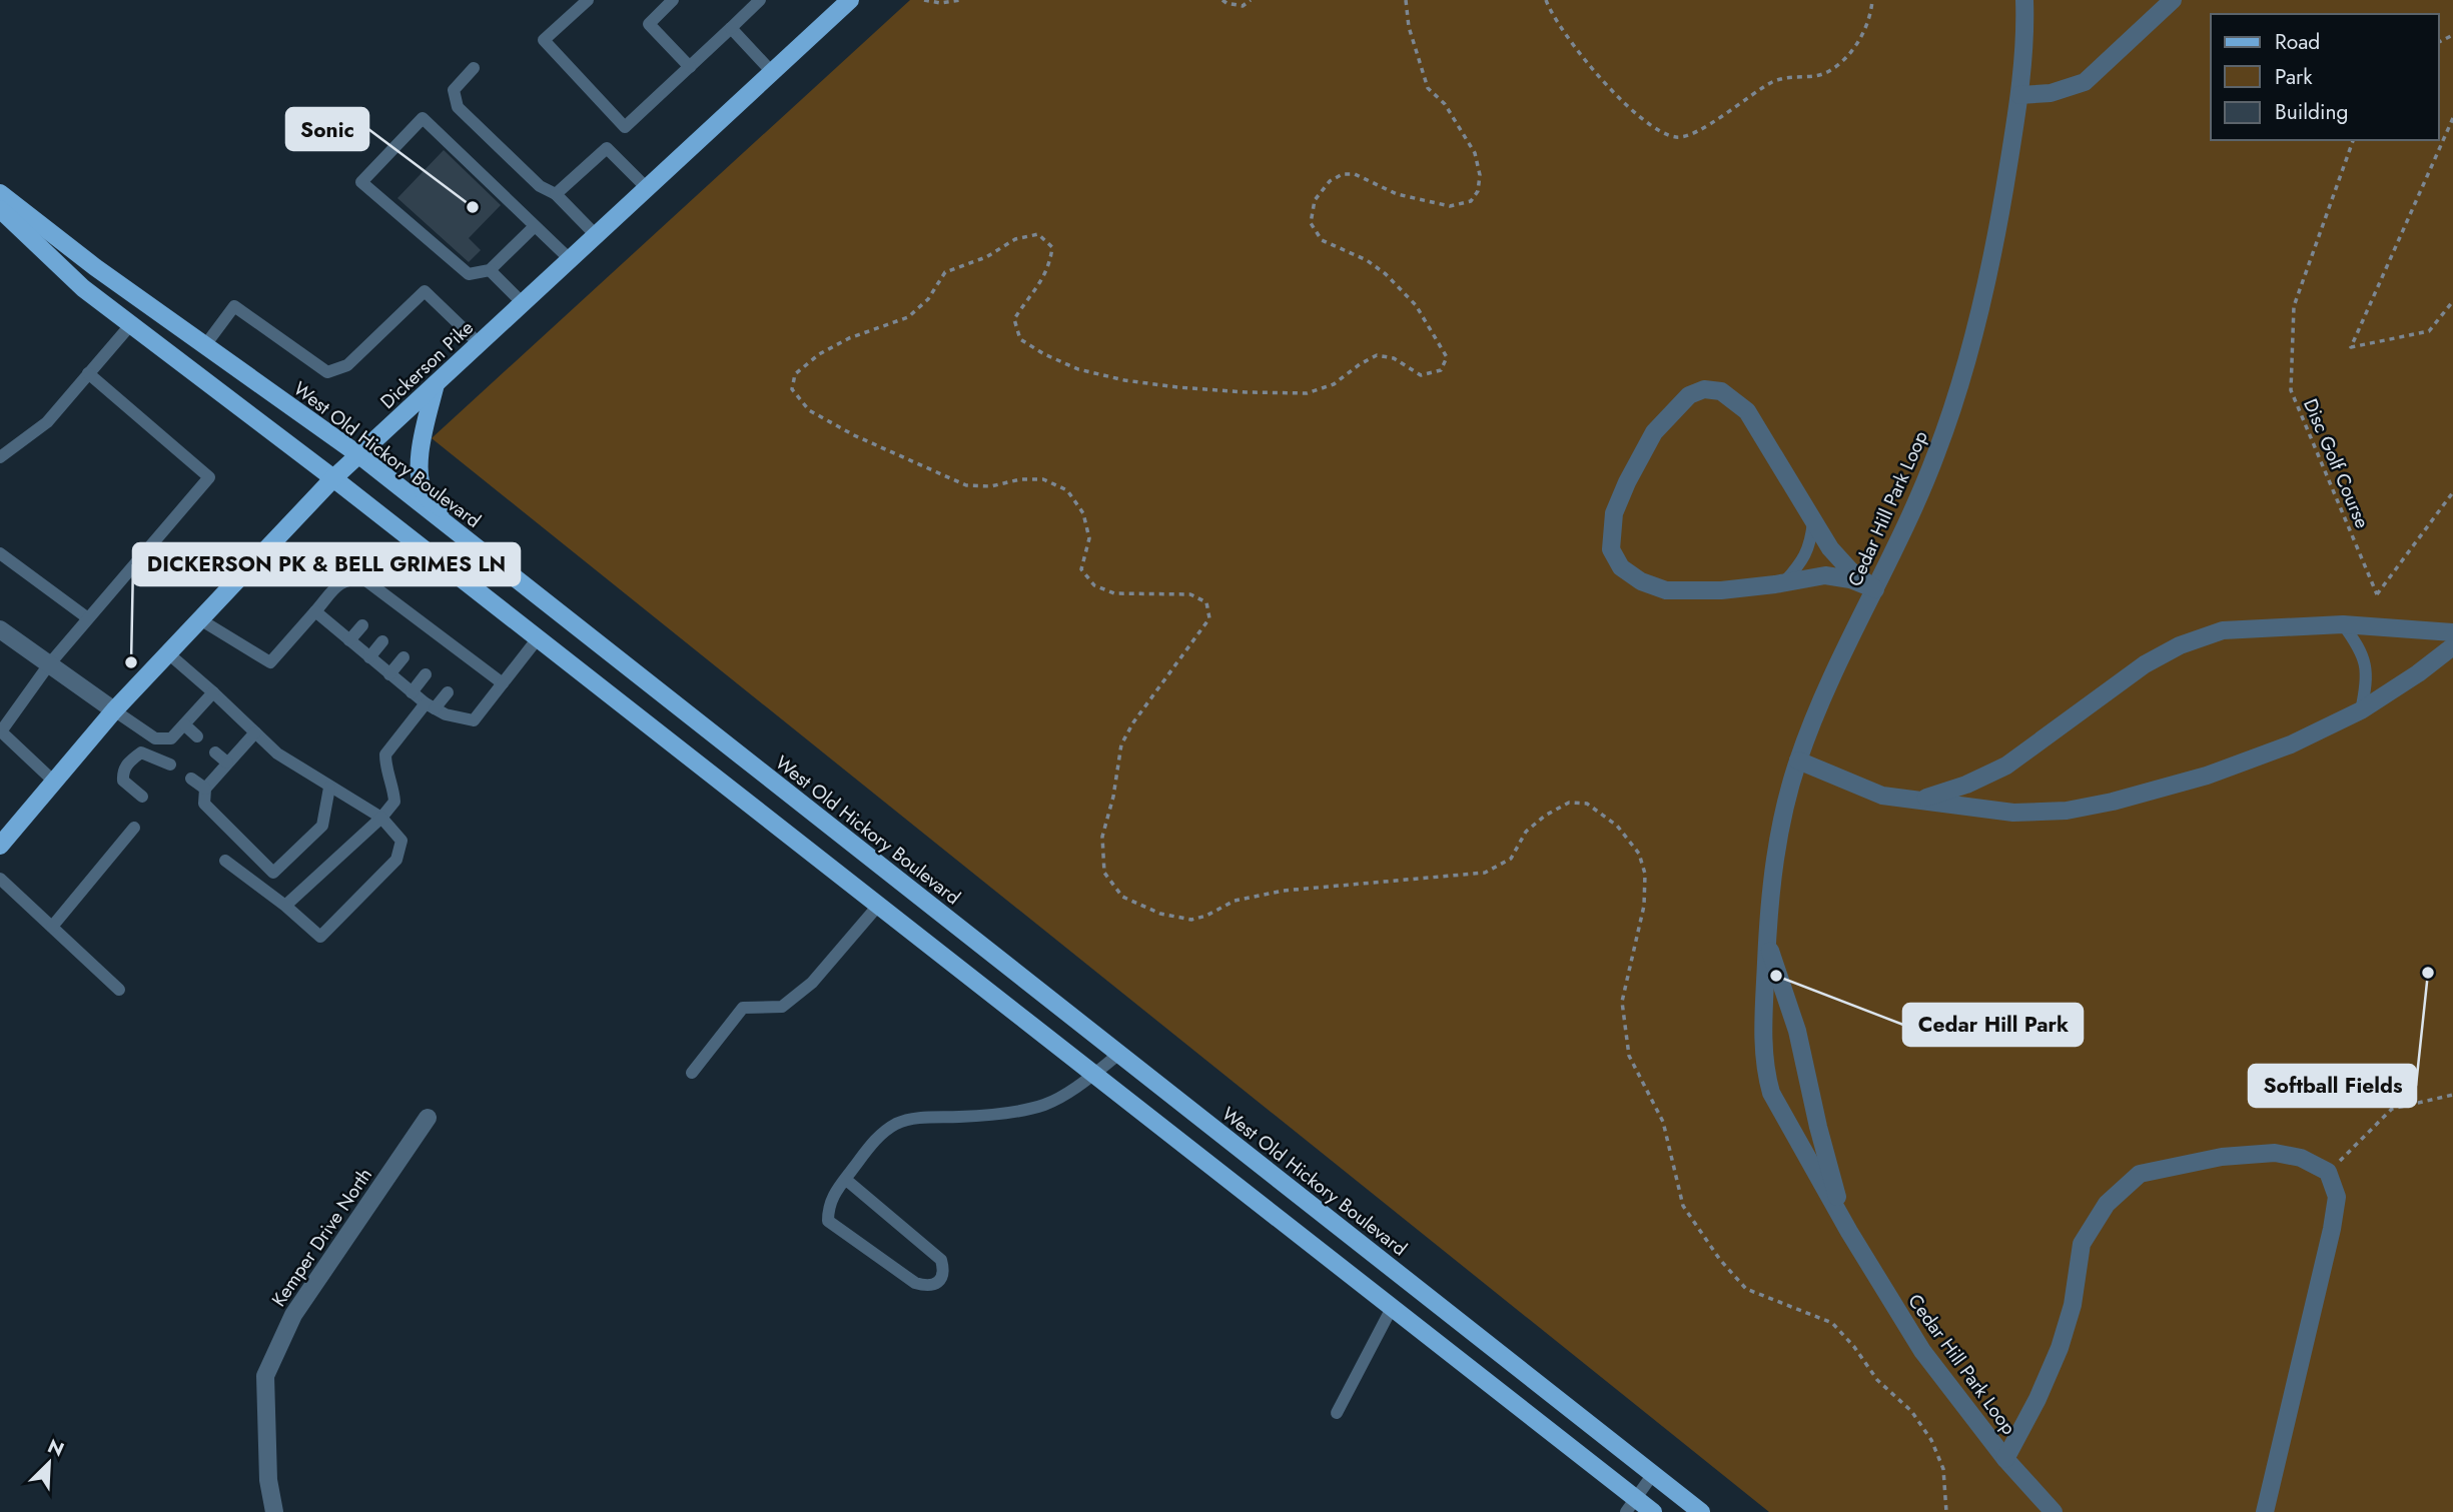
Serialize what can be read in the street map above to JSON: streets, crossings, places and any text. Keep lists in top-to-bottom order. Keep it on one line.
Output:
{"streets":{"main road":["Dickerson Pike","West Old Hickory Boulevard"],"street":["Cedar Hill Park Loop","Kemper Drive North"],"path":["Disc Golf Course"]},"crossings":[["Dickerson Pike","West Old Hickory Boulevard"]],"places":["Sonic","DICKERSON PK & BELL GRIMES LN","Softball Fields","Cedar Hill Park"],"legend":["Road","Park","Building"],"north":"top right"}
